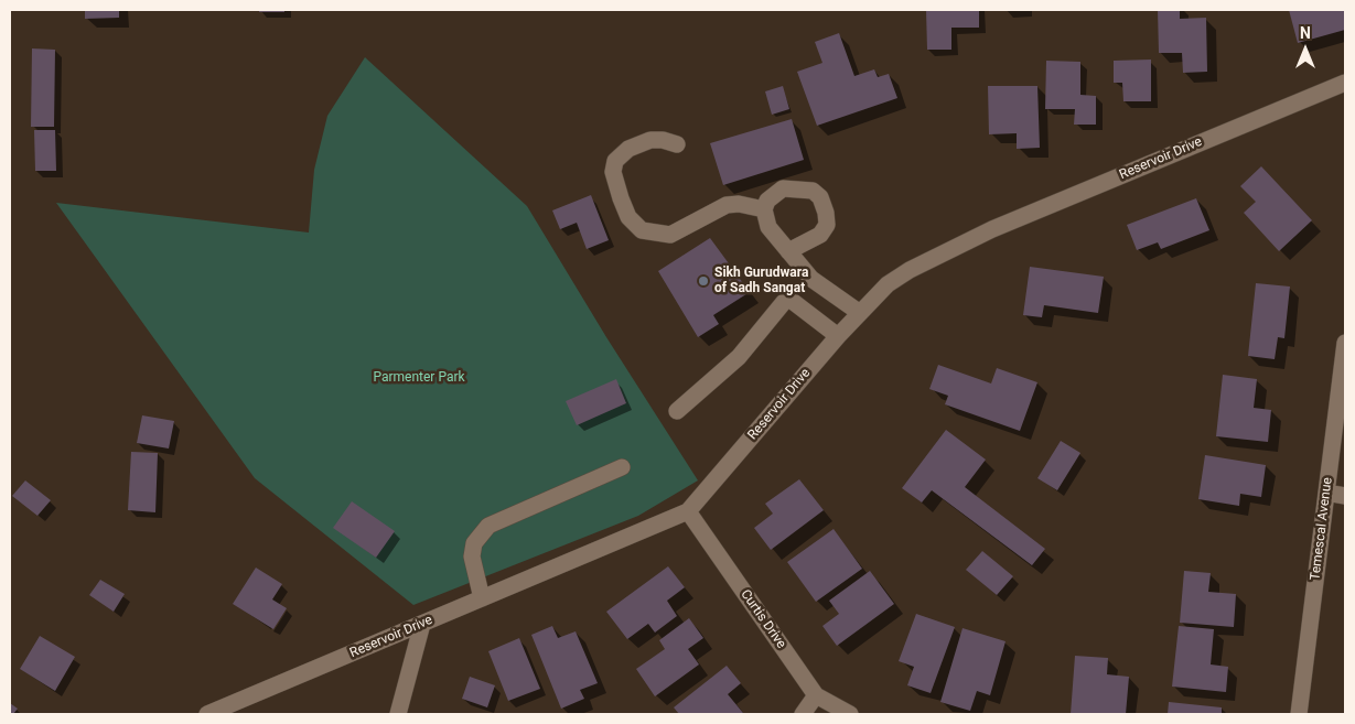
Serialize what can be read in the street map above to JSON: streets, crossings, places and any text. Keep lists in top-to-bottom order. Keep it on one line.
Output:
{"streets":{"street":["Reservoir Drive","Temescal Avenue","Curtis Drive"]},"crossings":[["Reservoir Drive","Curtis Drive"]],"parks":["Parmenter Park"],"places":["Sikh Gurudwara of Sadh Sangat"],"north":"top"}
